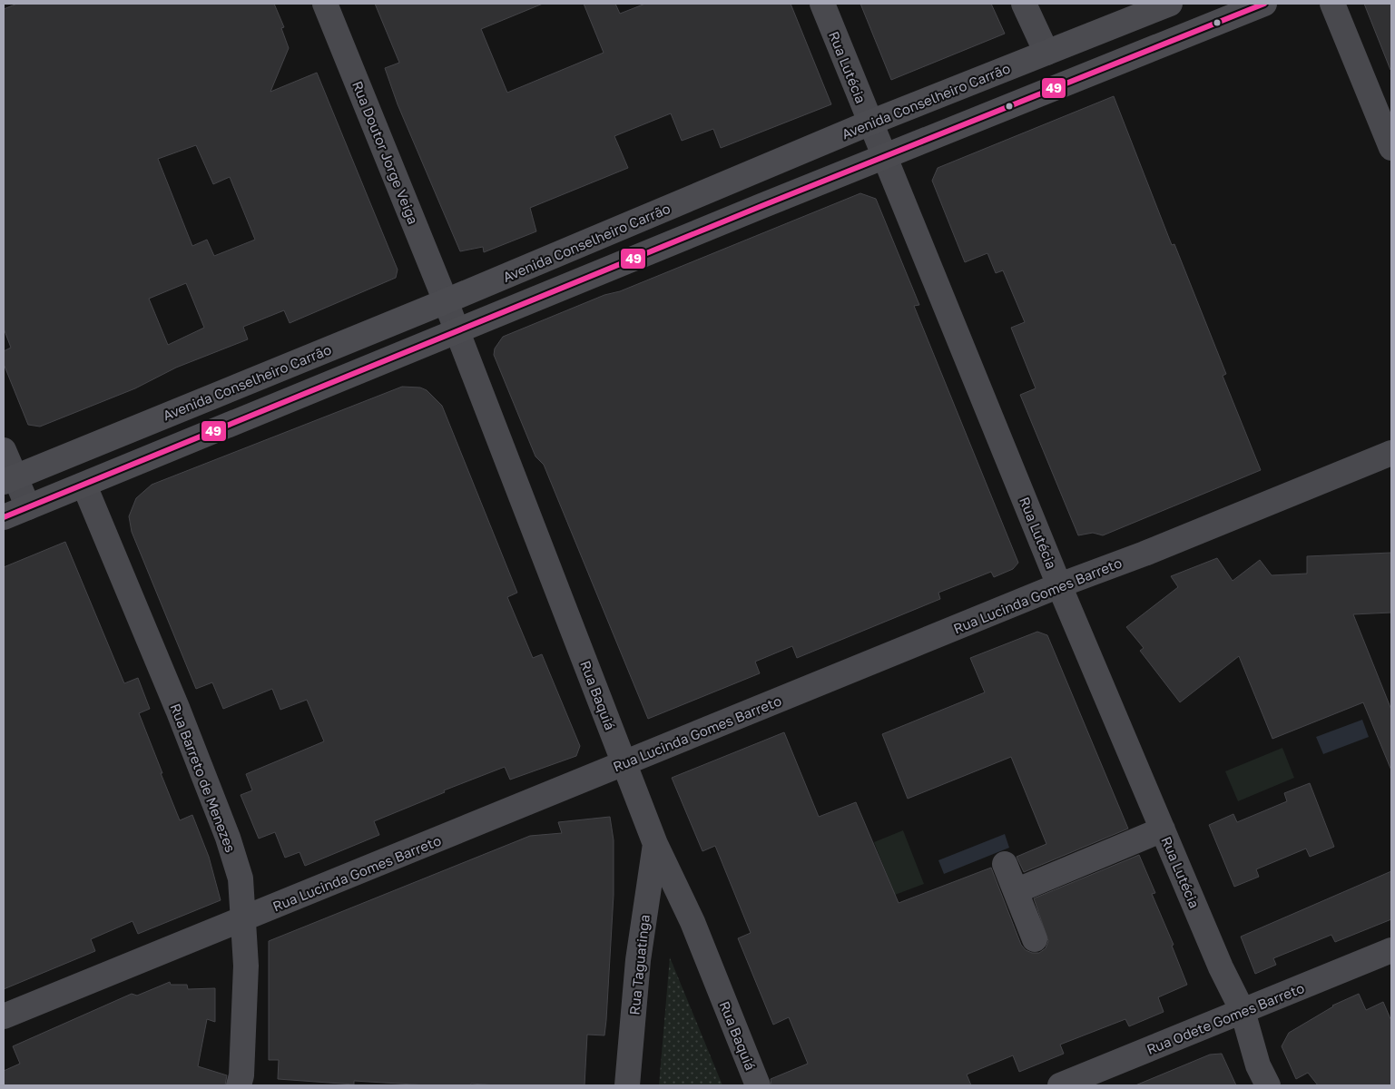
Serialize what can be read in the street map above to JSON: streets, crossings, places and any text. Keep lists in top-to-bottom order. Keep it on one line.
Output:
{"streets":{"main road":["Avenida Conselheiro Carrão"],"street":["Rua Lutécia","Rua Doutor Jorge Veiga","Rua Lucinda Gomes Barreto","Rua Baquiá","Rua Barreto de Menezes","Rua Taguatinga","Rua Odete Gomes Barreto"]},"crossings":[["Rua Lutécia","Avenida Conselheiro Carrão"],["Rua Lutécia","Rua Lucinda Gomes Barreto"],["Rua Lutécia","Rua Odete Gomes Barreto"],["Avenida Conselheiro Carrão","Rua Doutor Jorge Veiga"],["Avenida Conselheiro Carrão","Rua Baquiá"],["Rua Doutor Jorge Veiga","Rua Baquiá"],["Rua Lucinda Gomes Barreto","Rua Baquiá"],["Rua Lucinda Gomes Barreto","Rua Barreto de Menezes"],["Rua Baquiá","Rua Taguatinga"]],"lines":["transit line 49"]}
